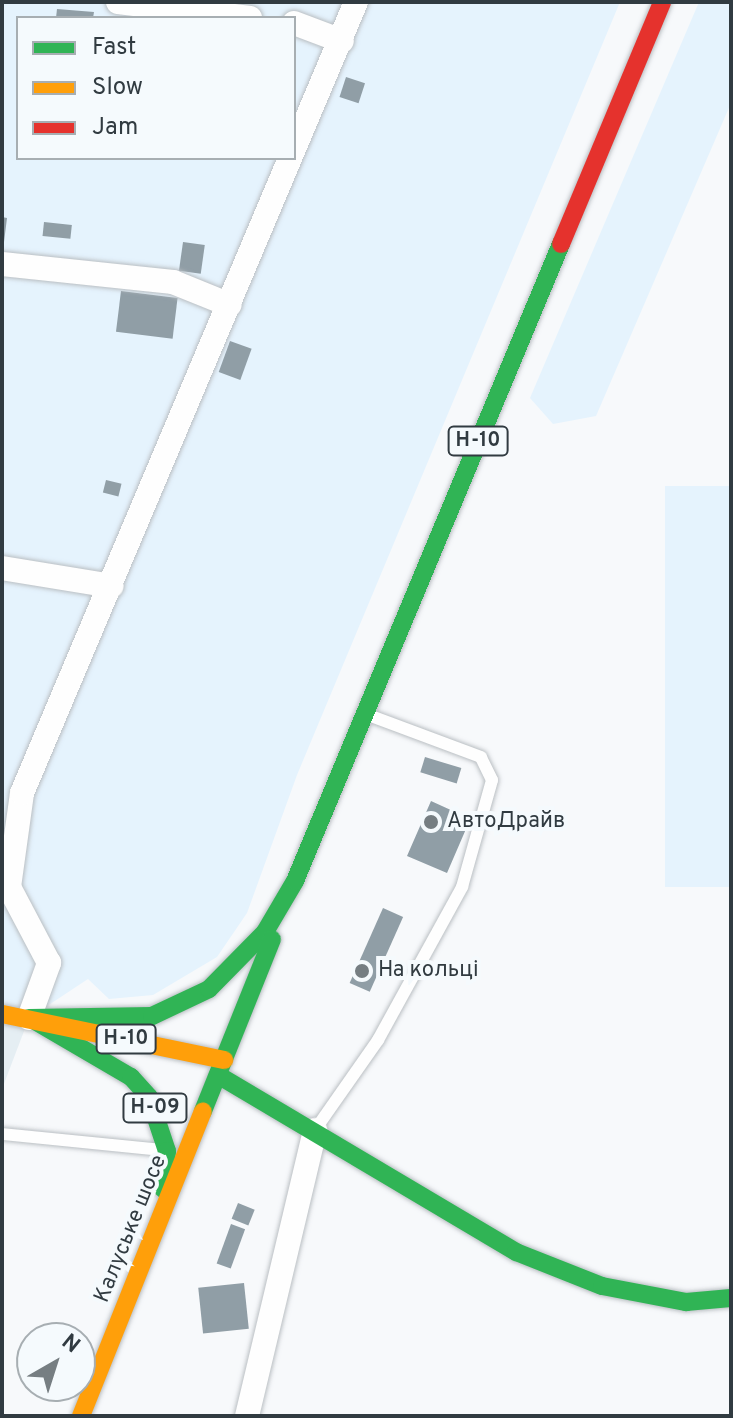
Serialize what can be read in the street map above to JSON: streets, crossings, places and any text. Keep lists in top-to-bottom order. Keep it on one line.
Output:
{"streets":{"main road":["Н-10","Н-09","Калуське шосе"]},"crossings":[["Н-10","Н-09"],["Н-10","Калуське шосе"],["Н-09","Калуське шосе"]],"places":["АвтоДрайв","На кольці"],"legend":["Fast","Slow","Jam"],"north":"top right"}
